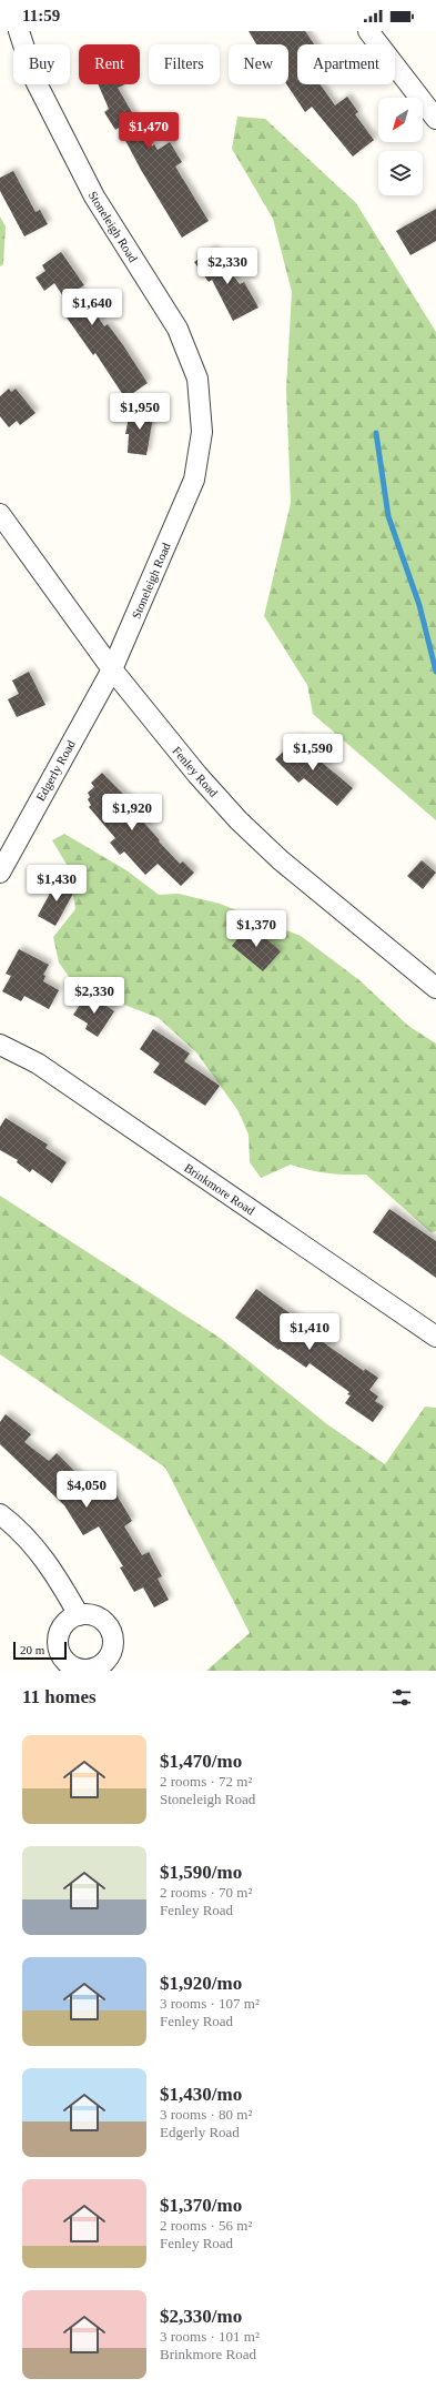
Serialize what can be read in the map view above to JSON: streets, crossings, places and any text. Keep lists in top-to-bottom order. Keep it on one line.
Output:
{"streets":{"street":["Stoneleigh Road","Edgerly Road","Fenley Road","Brinkmore Road"]},"crossings":[["Stoneleigh Road","Edgerly Road"],["Stoneleigh Road","Fenley Road"],["Edgerly Road","Fenley Road"]],"scale_bar":"20 m","north":"bottom left","page":{"status":"11:59","chip":["Buy","Rent","Filters","New","Apartment"],"price":["$1,470","$2,330","$1,640","$1,950","$1,590","$1,920","$1,430","$1,370","$2,330","$1,410","$4,050"],"scale":"20 m","heading":"11 homes","list":[{"name":"$1,470/mo","note":"2 rooms · 72 m² · Stoneleigh Road"},{"name":"$1,590/mo","note":"2 rooms · 70 m² · Fenley Road"},{"name":"$1,920/mo","note":"3 rooms · 107 m² · Fenley Road"},{"name":"$1,430/mo","note":"3 rooms · 80 m² · Edgerly Road"},{"name":"$1,370/mo","note":"2 rooms · 56 m² · Fenley Road"},{"name":"$2,330/mo","note":"3 rooms · 101 m² · Brinkmore Road"}]}}
